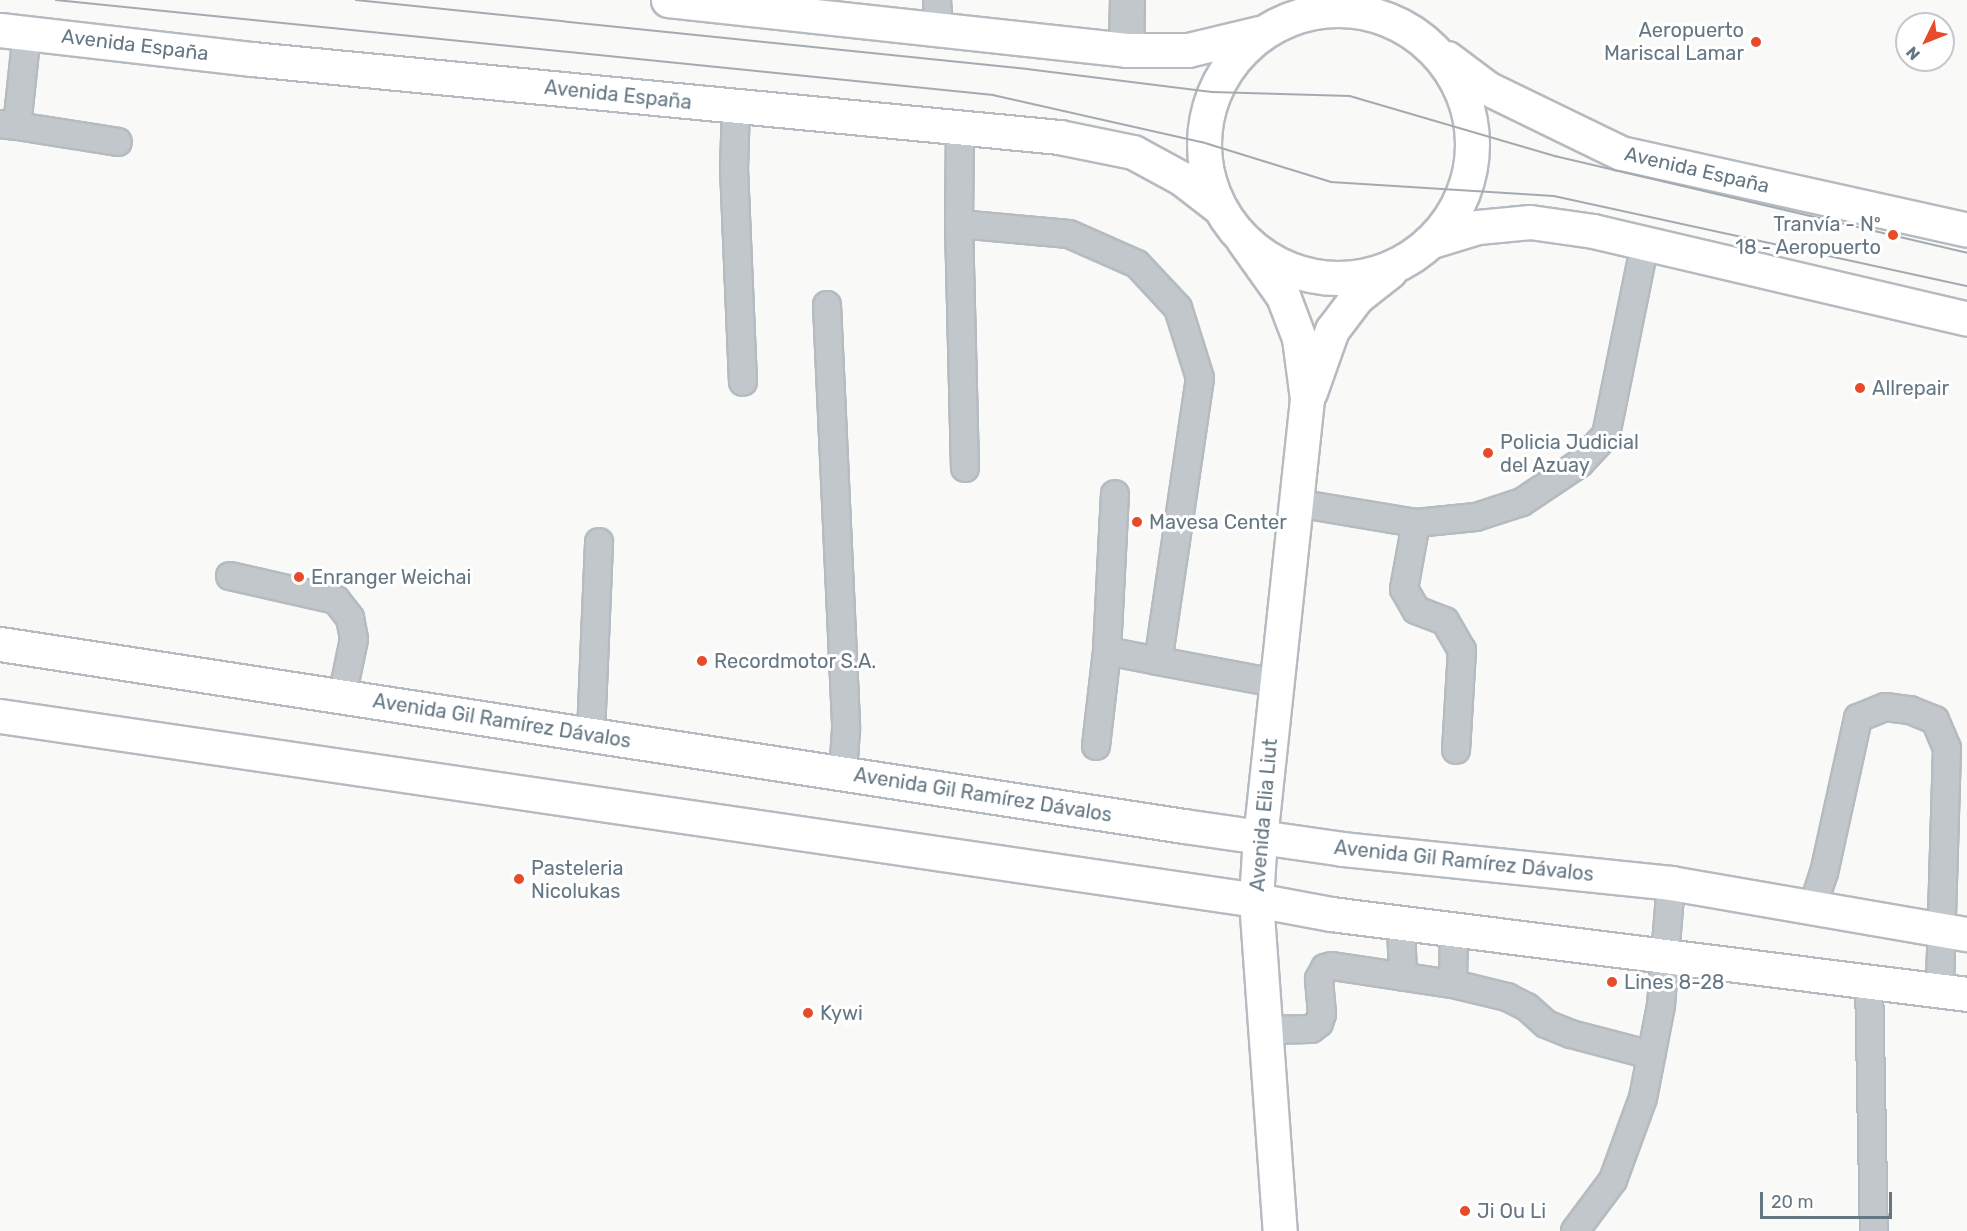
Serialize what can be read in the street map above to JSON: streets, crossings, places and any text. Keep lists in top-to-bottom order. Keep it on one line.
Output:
{"streets":{"main road":["Avenida España","Avenida Gil Ramírez Dávalos","Avenida Elia Liut"]},"crossings":[["Avenida España","Avenida Elia Liut"],["Avenida Gil Ramírez Dávalos","Avenida Elia Liut"]],"places":["Aeropuerto Mariscal Lamar","Tranvía - Nº 18 - Aeropuerto","Allrepair","Policia Judicial del Azuay","Mavesa Center","Enranger Weichai","Recordmotor S.A.","Pasteleria Nicolukas","Lines 8-28","Kywi","Ji Ou Li"],"scale_bar":"20 m","north":"bottom left"}
